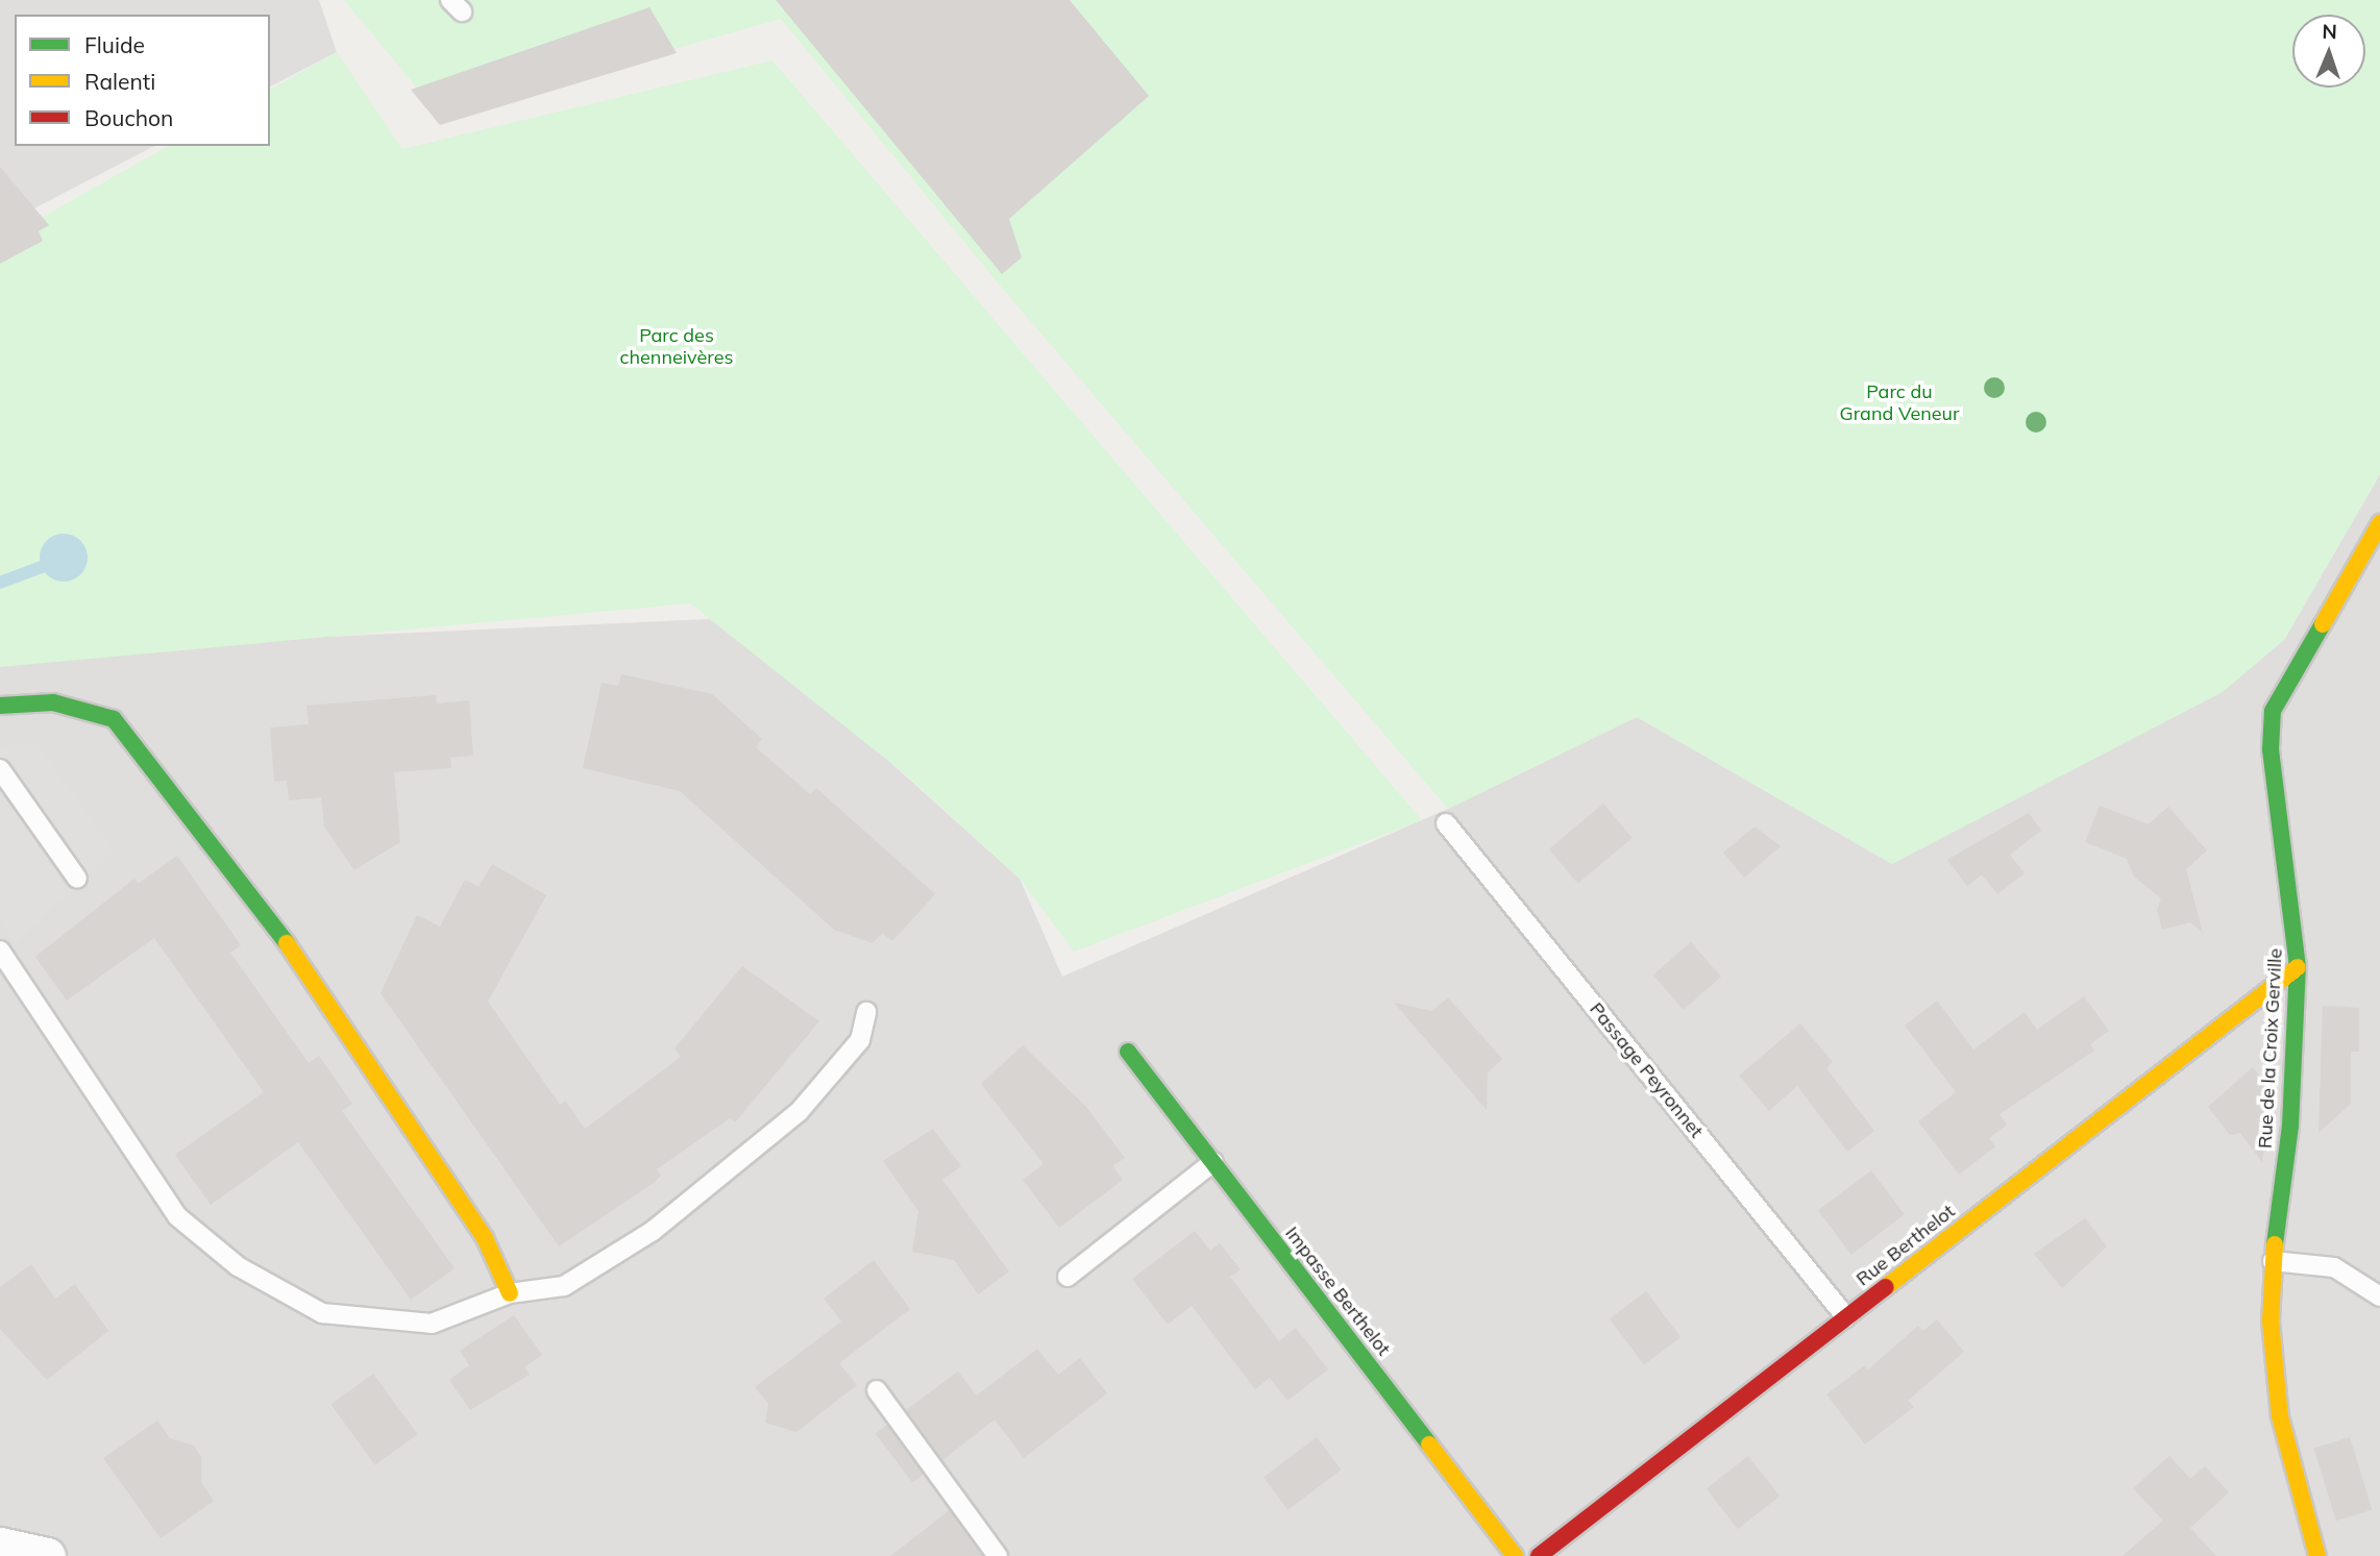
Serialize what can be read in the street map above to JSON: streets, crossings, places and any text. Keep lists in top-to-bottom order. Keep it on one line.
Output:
{"streets":{"street":["Rue de la Croix Gerville","Rue Berthelot","Impasse Berthelot"],"lane":["Passage Peyronnet"]},"crossings":[["Rue de la Croix Gerville","Rue Berthelot"],["Passage Peyronnet","Rue Berthelot"]],"parks":["Parc des chenneivères","Parc du Grand Veneur"],"legend":["Fluide","Ralenti","Bouchon"],"north":"top"}
